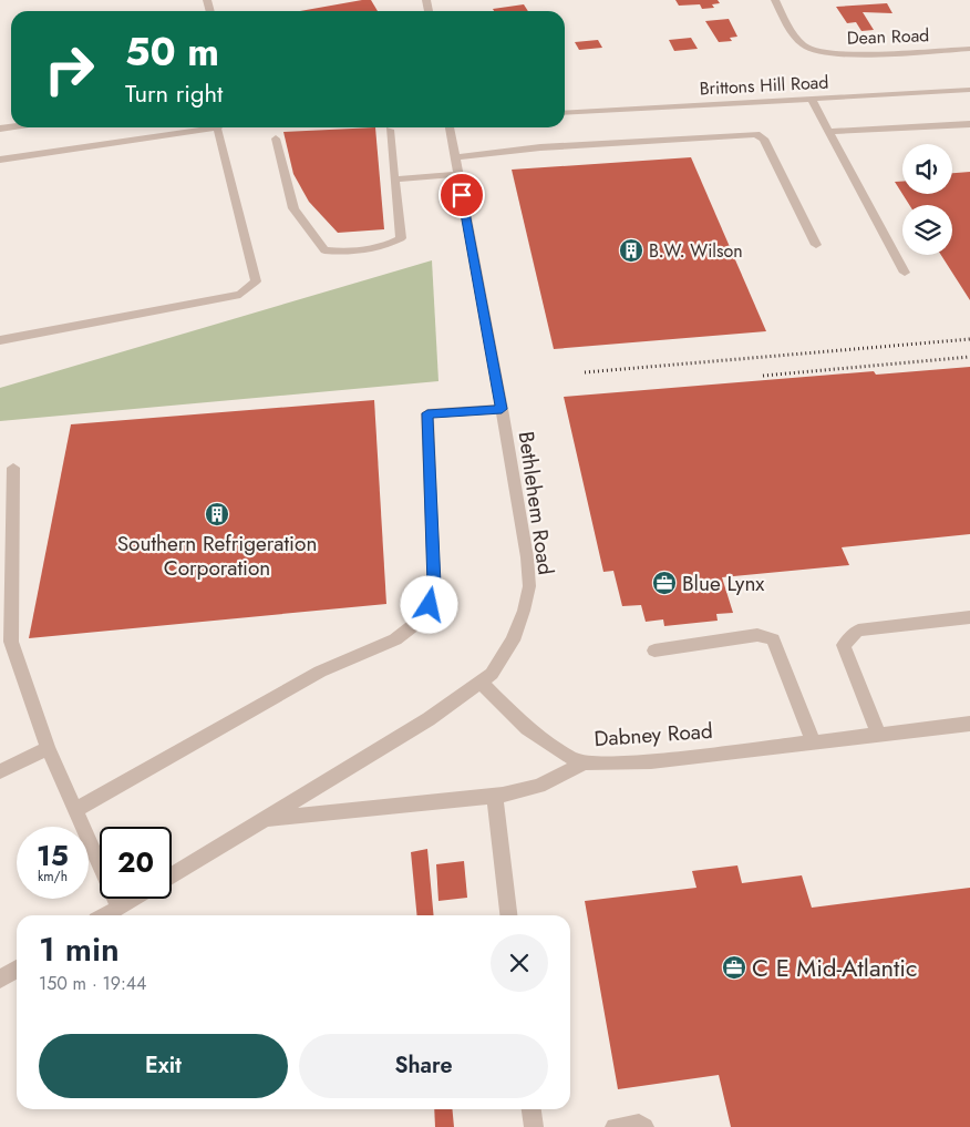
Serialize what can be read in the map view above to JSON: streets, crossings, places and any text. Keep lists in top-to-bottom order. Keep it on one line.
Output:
{"streets":{"street":["Dean Road","Brittons Hill Road","Bethlehem Road","Dabney Road"]},"crossings":[["Bethlehem Road","Dabney Road"]],"places":{"building":["B.W. Wilson","Southern Refrigeration Corporation"],"office":["Blue Lynx","C E Mid-Atlantic"]},"page":{"turn":["50 m","Turn right"],"speed":"15 km/h","limit":"20","heading":["1 min","150 m · 19:44"],"buttons":["Exit","Share"]}}
